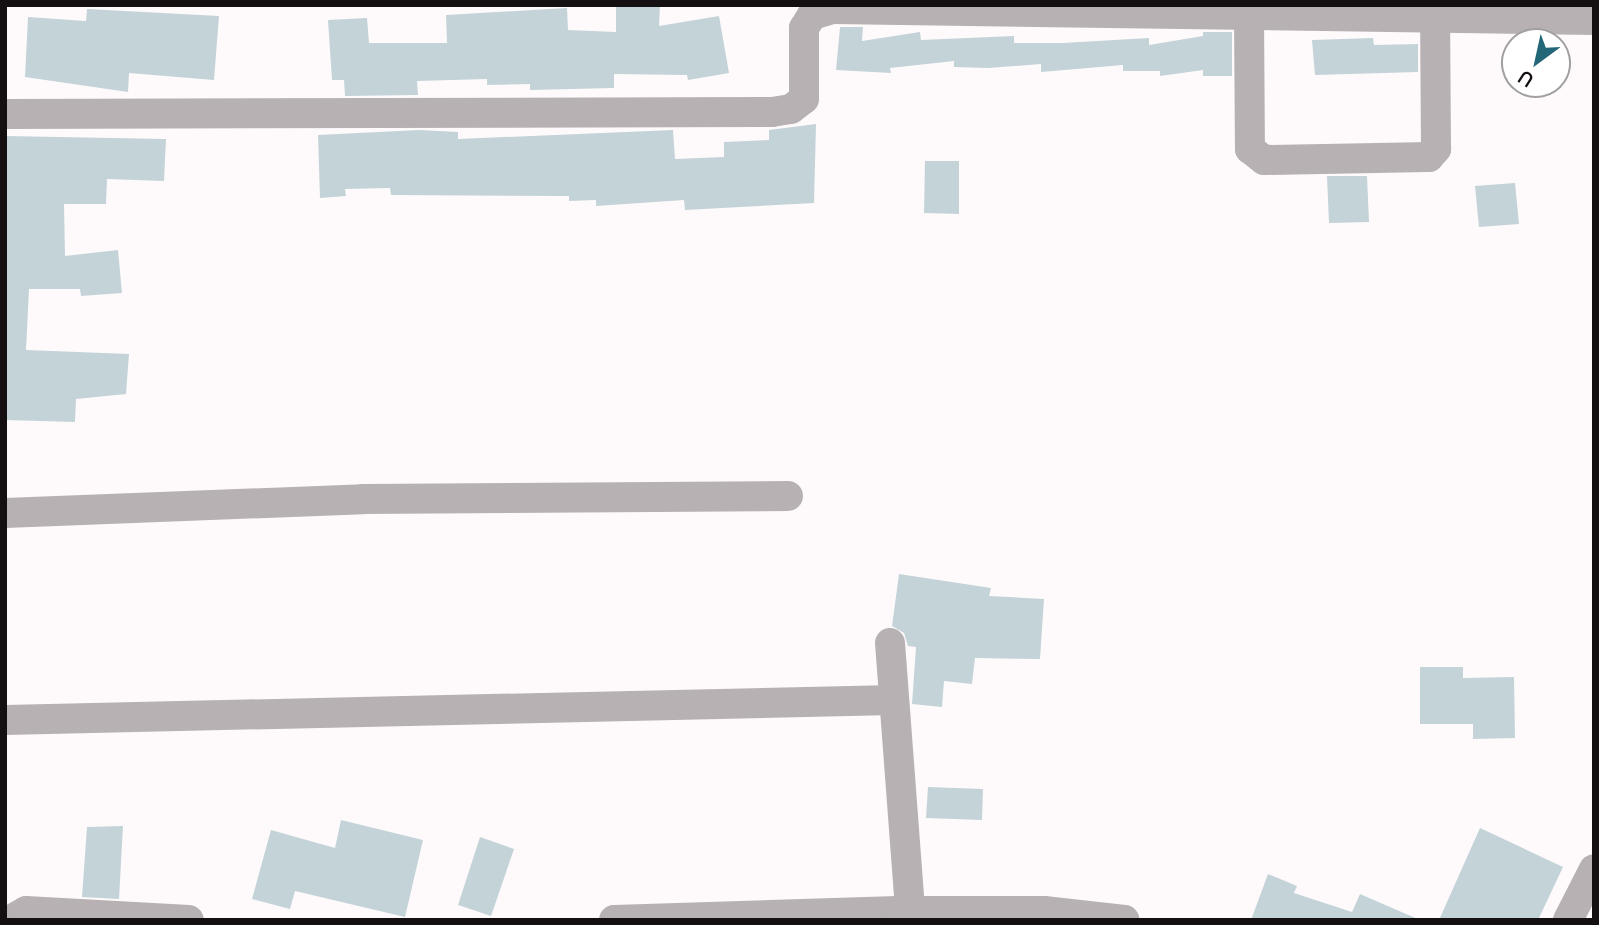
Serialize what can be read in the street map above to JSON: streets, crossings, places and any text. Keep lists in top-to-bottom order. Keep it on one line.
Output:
{"north":"bottom left"}
